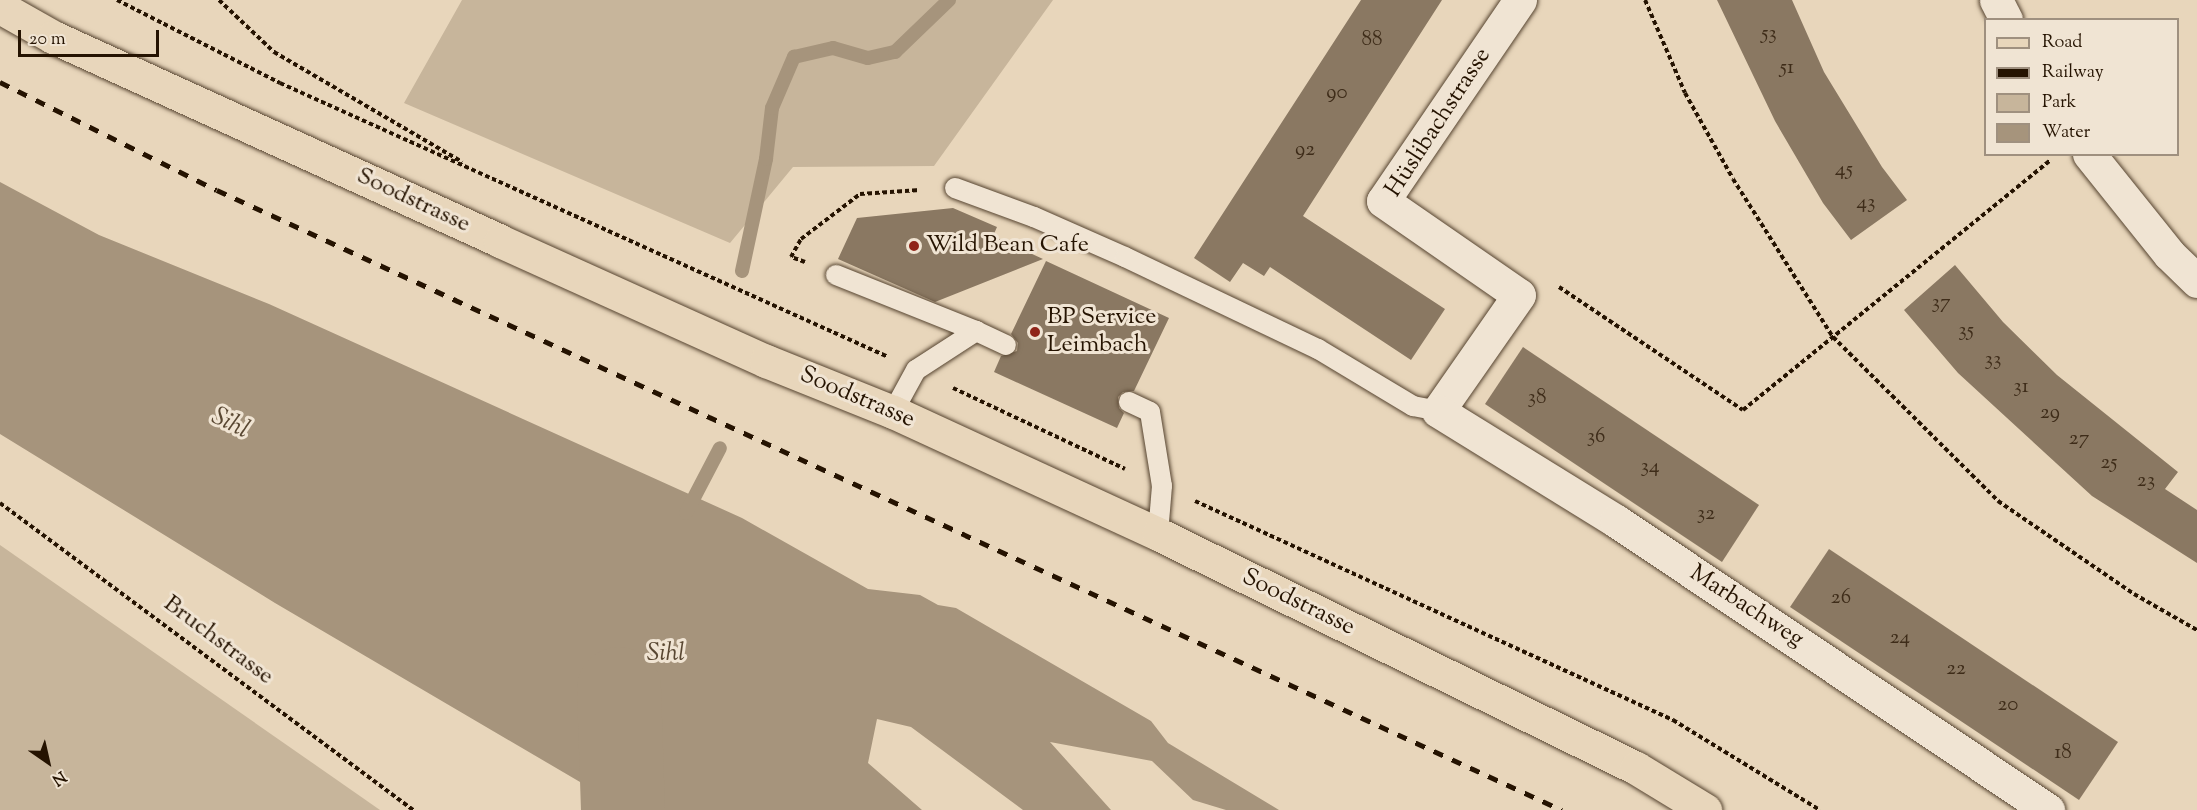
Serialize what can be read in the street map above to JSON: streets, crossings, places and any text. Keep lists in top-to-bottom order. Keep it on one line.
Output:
{"streets":{"main road":["Soodstrasse"],"street":["Hüslibachstrasse","Marbachweg"],"path":["Bruchstrasse"]},"crossings":[["Hüslibachstrasse","Marbachweg"]],"water":["Sihl"],"places":["Wild Bean Cafe","BP Service Leimbach"],"house_numbers":["53","88","51","90","92","45","43","37","35","33","31","38","29","36","27","25","34","23","32","26","24","22","20","18"],"legend":["Road","Railway","Park","Water"],"scale_bar":"20 m","north":"bottom right"}
